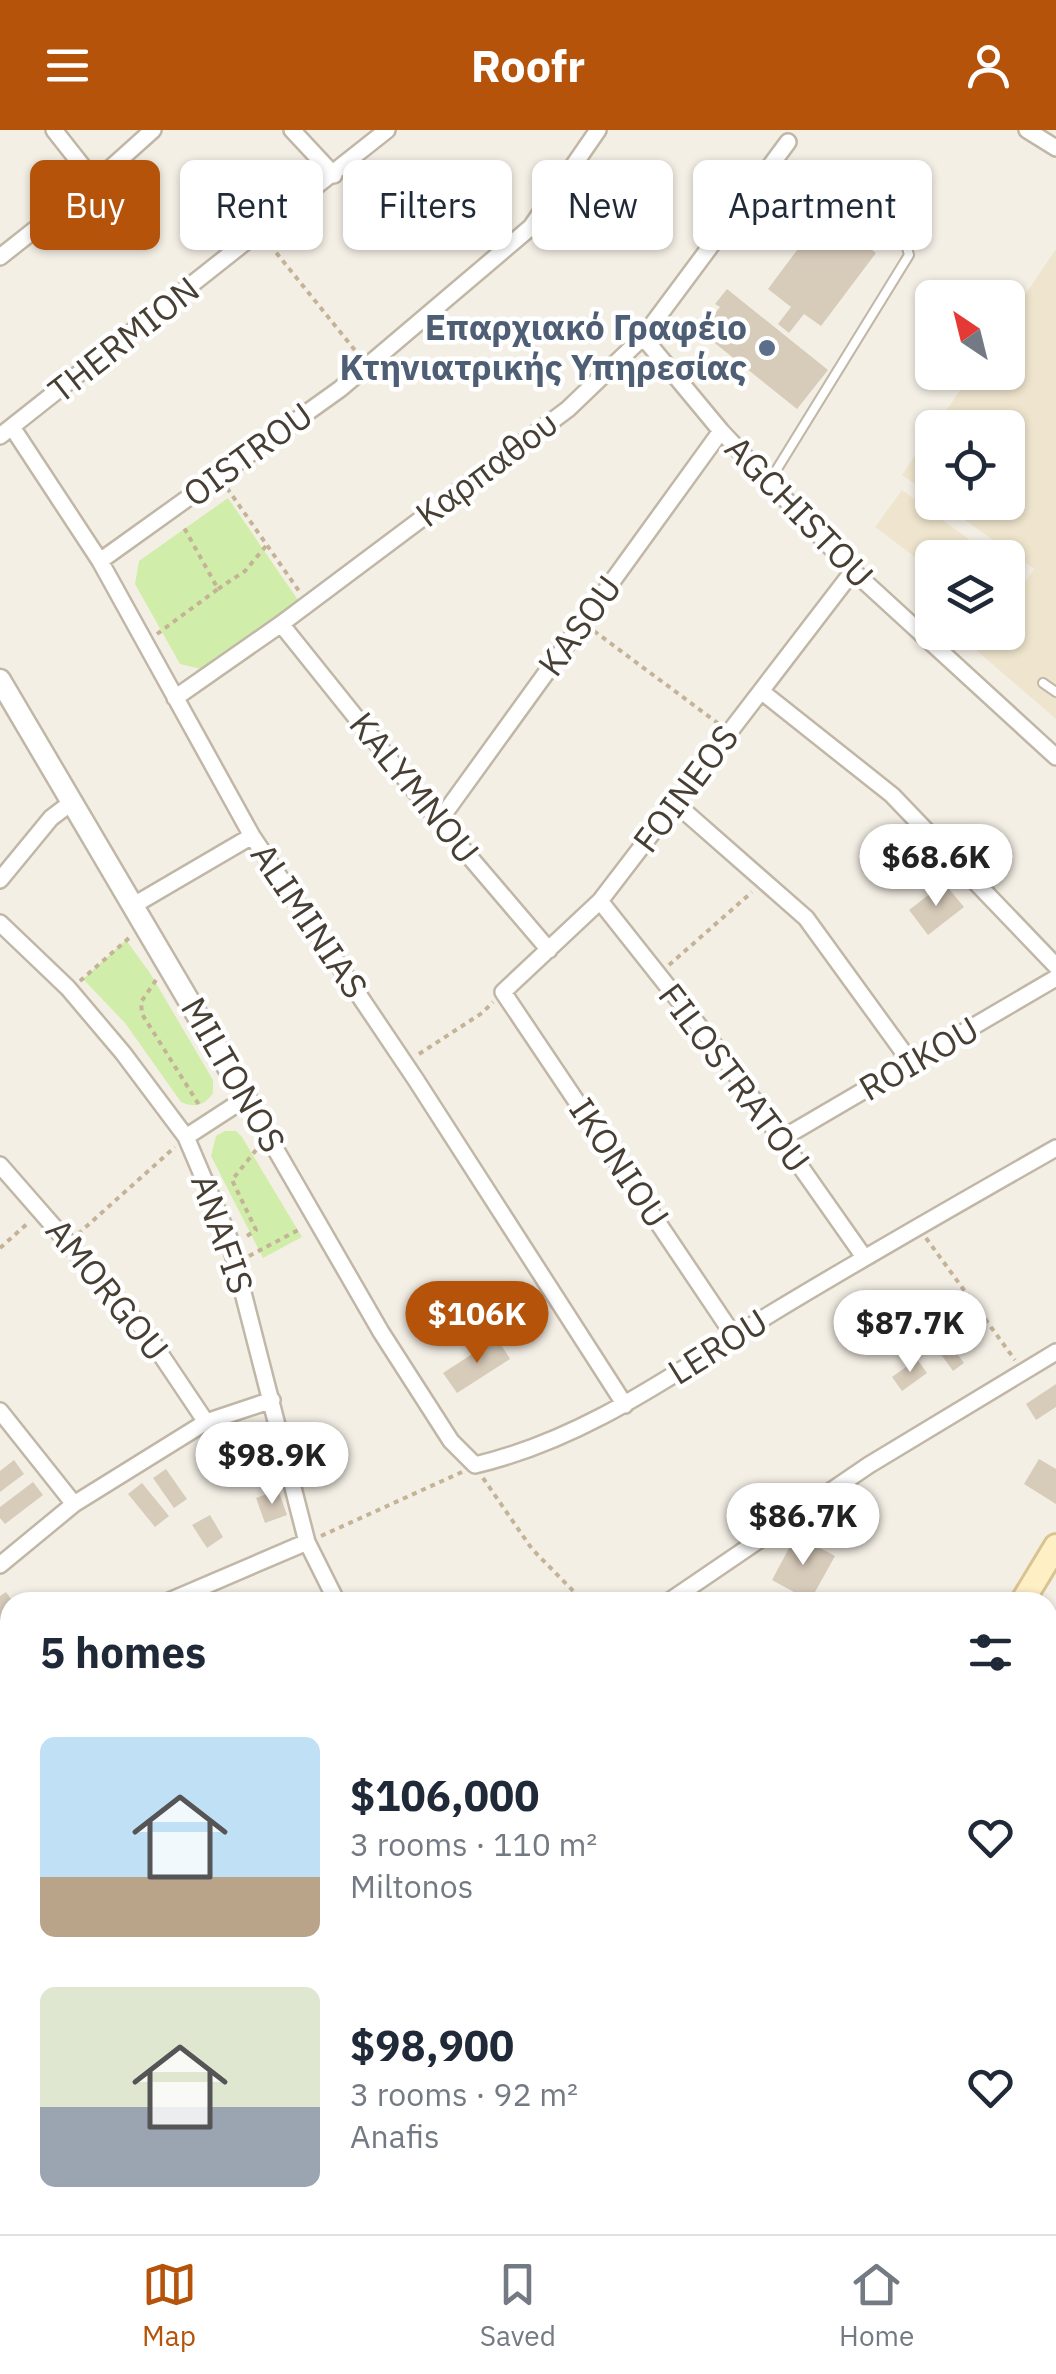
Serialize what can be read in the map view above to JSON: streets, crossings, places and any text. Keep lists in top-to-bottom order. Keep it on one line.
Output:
{"streets":{"street":["THERMION","OISTROU","Καρπαθου","AGCHISTOU","KASOU","KALYMNOU","FOINEOS","ALIMINIAS","ROIKOU","MILTONOS","FILOSTRATOU","IKONIOU","ANAFIS","AMORGOU","LEROU"]},"crossings":[["THERMION","ALIMINIAS"],["OISTROU","ALIMINIAS"],["Καρπαθου","AGCHISTOU"],["Καρπαθου","KALYMNOU"],["Καρπαθου","ALIMINIAS"],["AGCHISTOU","KASOU"],["AGCHISTOU","FOINEOS"],["KASOU","KALYMNOU"],["KALYMNOU","FOINEOS"],["FOINEOS","FILOSTRATOU"],["FOINEOS","IKONIOU"],["ALIMINIAS","LEROU"],["ROIKOU","FILOSTRATOU"],["MILTONOS","LEROU"],["FILOSTRATOU","LEROU"],["IKONIOU","LEROU"]],"places":["Επαρχιακό Γραφέιο Κτηνιατρικής Υπηρεσίας"],"north":"top left","page":{"header":"Roofr","chip":["Buy","Rent","Filters","New","Apartment"],"price":["$68.6K","$106K","$87.7K","$98.9K","$86.7K"],"heading":"5 homes","list":[{"name":"$106,000","note":"3 rooms · 110 m² · Miltonos"},{"name":"$98,900","note":"3 rooms · 92 m² · Anafis"}],"tabs":["Map","Saved","Home"]}}
